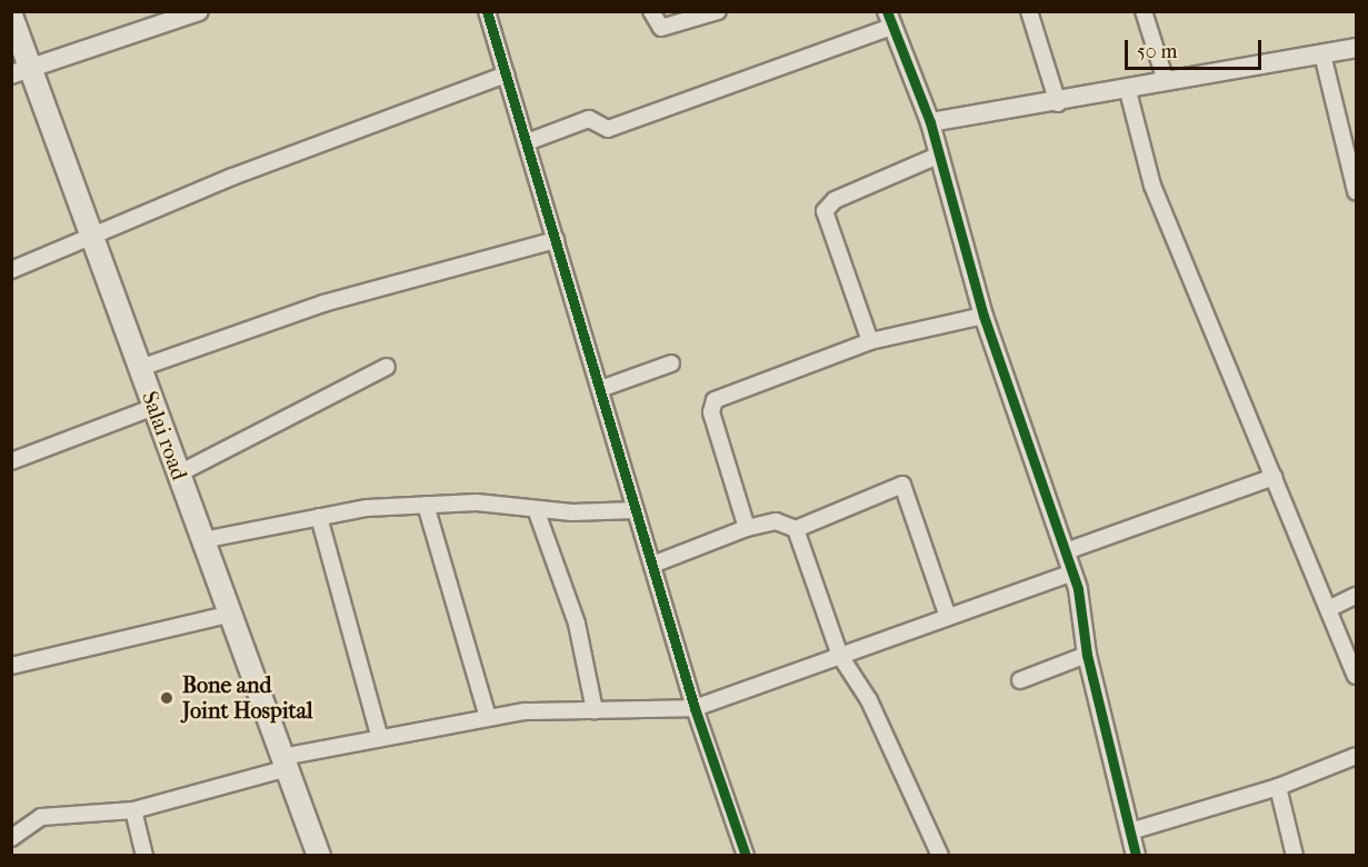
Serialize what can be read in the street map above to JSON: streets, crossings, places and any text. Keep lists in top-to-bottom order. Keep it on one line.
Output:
{"streets":{"main road":["Salai road"]},"places":["Bone and Joint Hospital"],"scale_bar":"50 m"}
